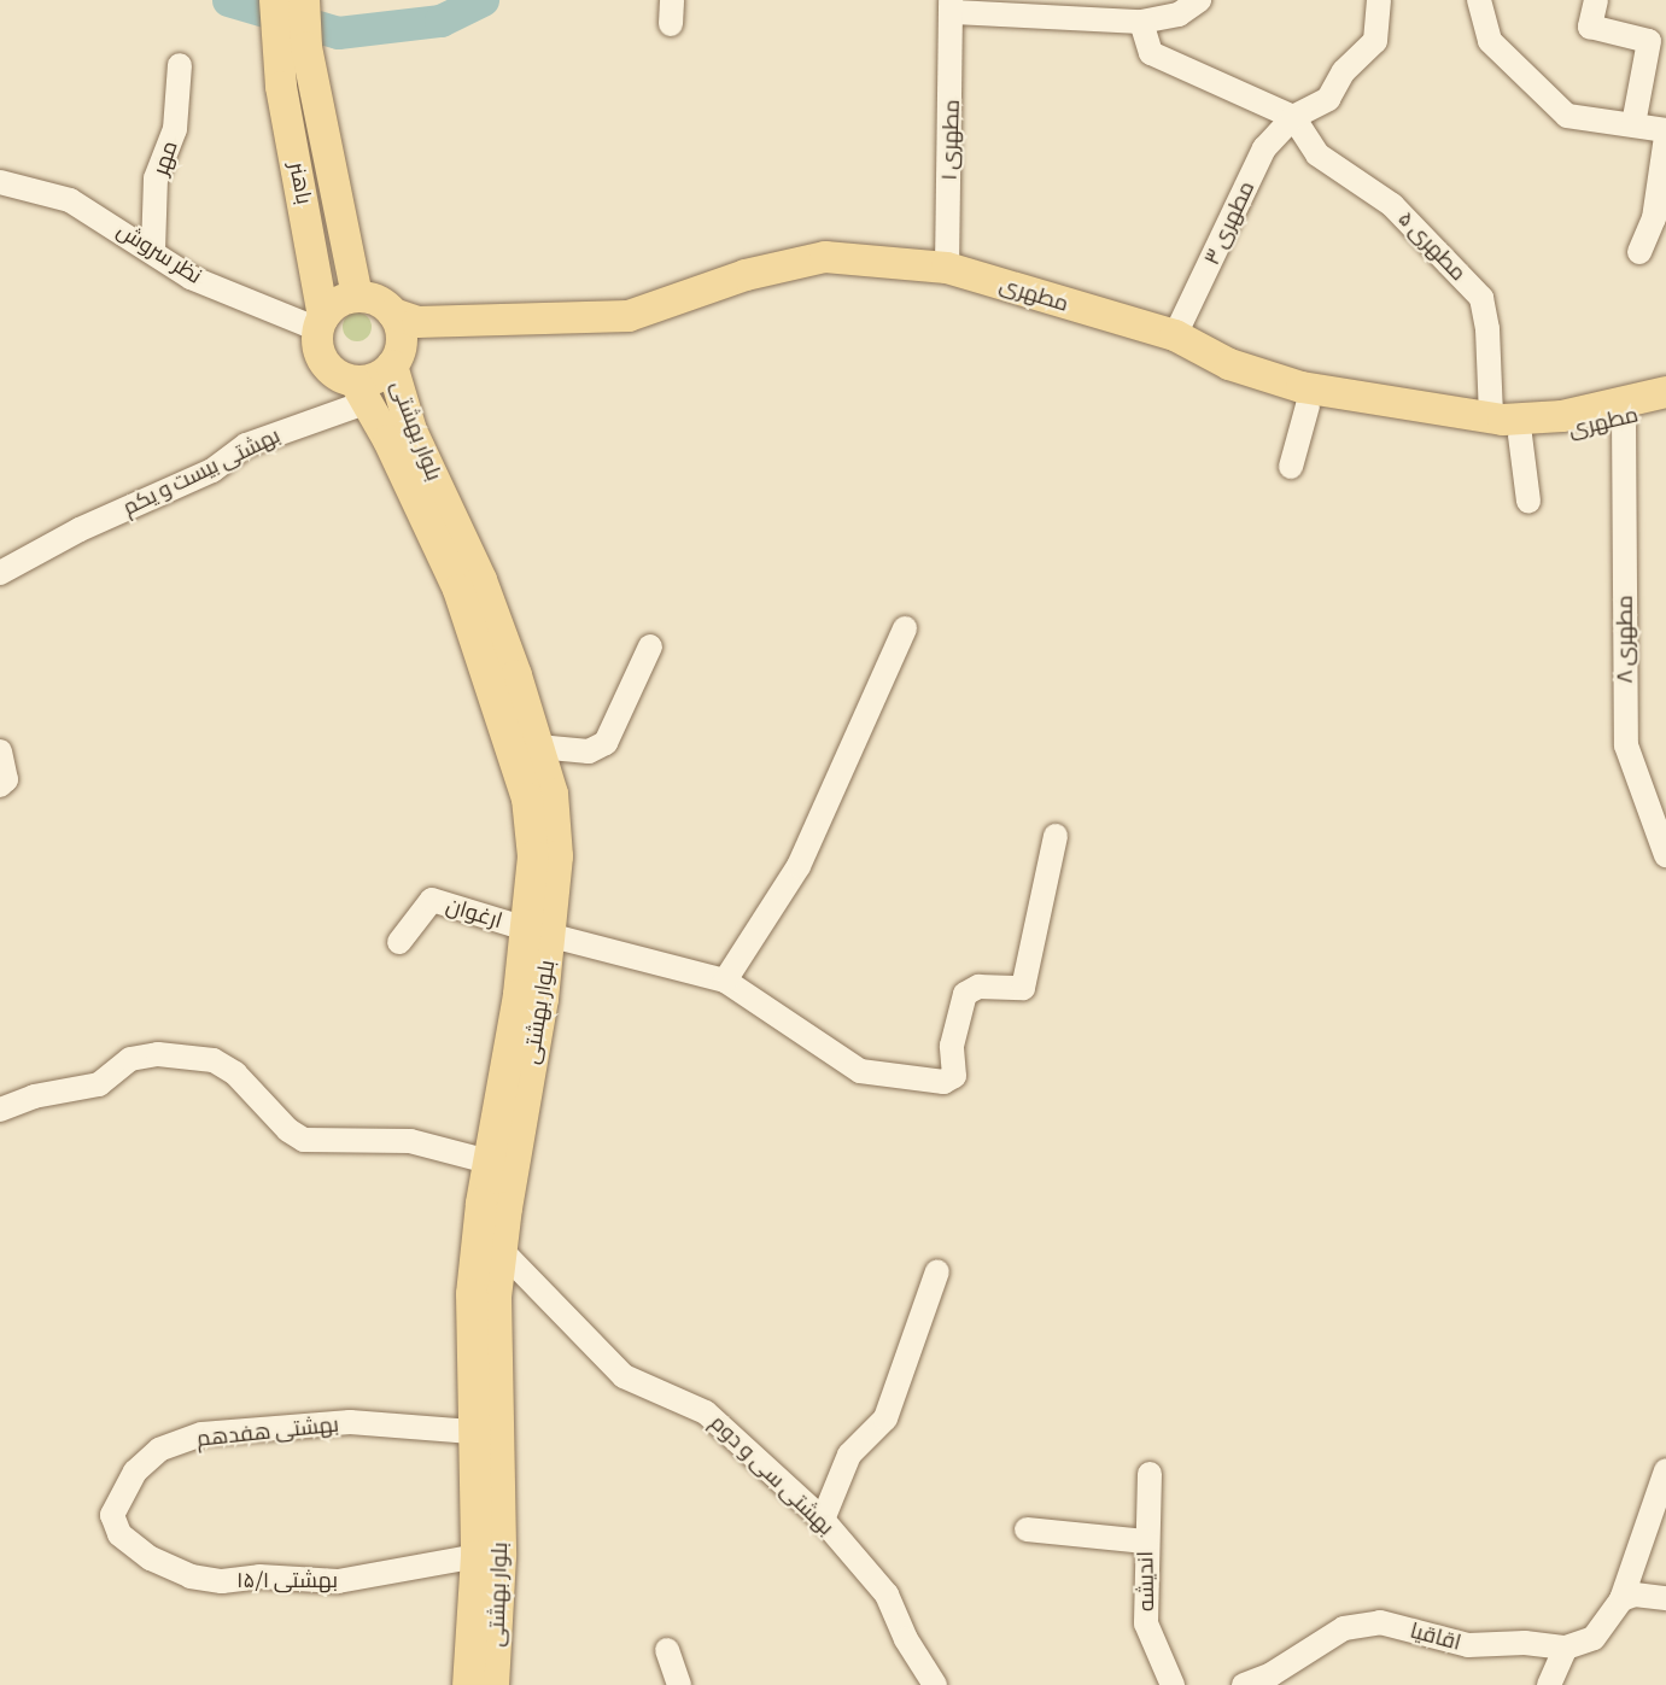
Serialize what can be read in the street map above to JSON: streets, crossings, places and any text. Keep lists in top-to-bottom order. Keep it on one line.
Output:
{"streets":{"main road":["باهنر","مطهری","بلوار بهشتی"],"street":["مطهری ۱","مهر","مطهری ۳","مطهری ۵","نظر سروش","بهشتی بیست و یکم","مطهری ۸","ارغوان","بهشتی هفدهم","بهشتی سی و دوم","۱۵/۱ بهشتی","اندیشه","اقاقیا"]},"crossings":[["مطهری ۱","مطهری"],["مهر","نظر سروش"],["باهنر","نظر سروش"],["باهنر","مطهری"],["باهنر","بلوار بهشتی"],["باهنر","بهشتی بیست و یکم"],["مطهری ۳","مطهری ۵"],["مطهری ۳","مطهری"],["مطهری ۵","مطهری"],["نظر سروش","مطهری"],["نظر سروش","بلوار بهشتی"],["نظر سروش","بهشتی بیست و یکم"],["مطهری","بلوار بهشتی"],["مطهری","بهشتی بیست و یکم"],["مطهری","مطهری ۸"],["بلوار بهشتی","بهشتی بیست و یکم"],["بلوار بهشتی","ارغوان"],["بلوار بهشتی","بهشتی هفدهم"],["بلوار بهشتی","بهشتی سی و دوم"],["بلوار بهشتی","۱۵/۱ بهشتی"],["بهشتی هفدهم","۱۵/۱ بهشتی"]]}
